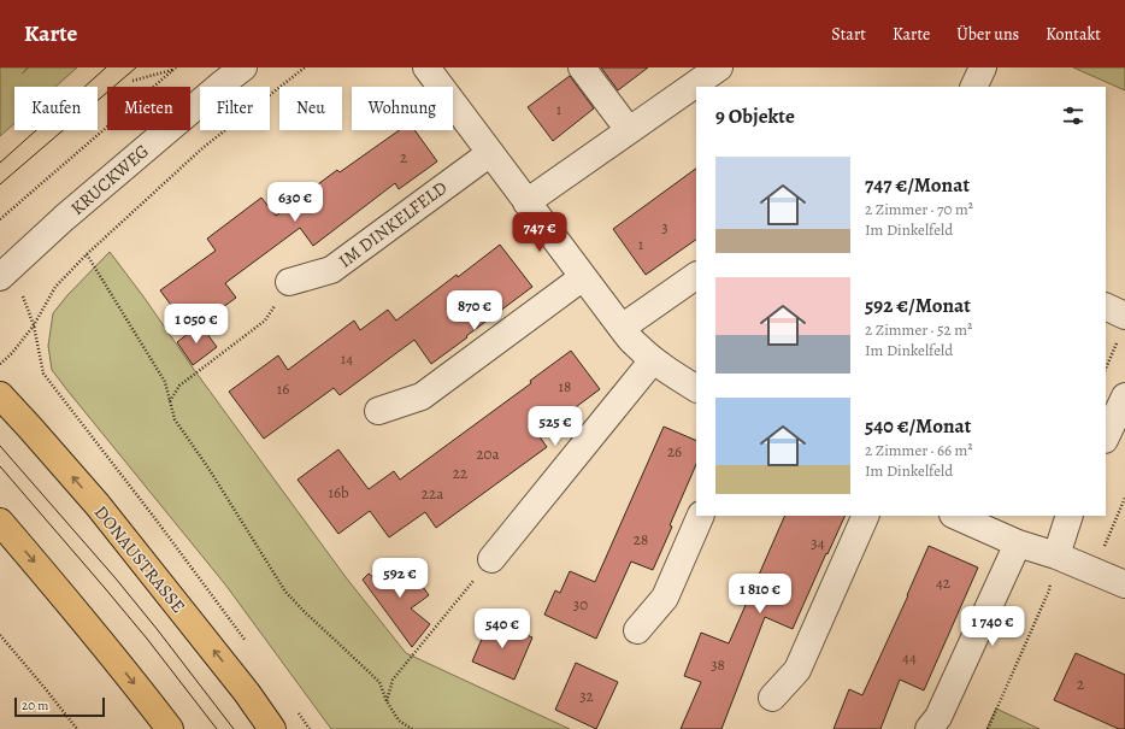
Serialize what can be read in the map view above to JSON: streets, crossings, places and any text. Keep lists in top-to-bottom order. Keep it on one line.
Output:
{"streets":{"main road":["DONAUSTRASSE"],"street":["KRUCKWEG","IM DINKELFELD"]},"house_numbers":["1","2","3","1","14","18","16","26","20a","22","16b","22a","28","34","42","30","44","38","2","32"],"scale_bar":"20 m","page":{"header":"Karte","nav":["Start","Karte","Über uns","Kontakt"],"chip":["Kaufen","Mieten","Filter","Neu","Wohnung"],"heading":"9 Objekte","list":[{"name":"747 €/Monat","note":"2 Zimmer · 70 m² · Im Dinkelfeld"},{"name":"592 €/Monat","note":"2 Zimmer · 52 m² · Im Dinkelfeld"},{"name":"540 €/Monat","note":"2 Zimmer · 66 m² · Im Dinkelfeld"}],"price":["630 €","747 €","870 €","1 050 €","525 €","592 €","1 810 €","1 740 €","540 €"],"scale":"20 m"}}
